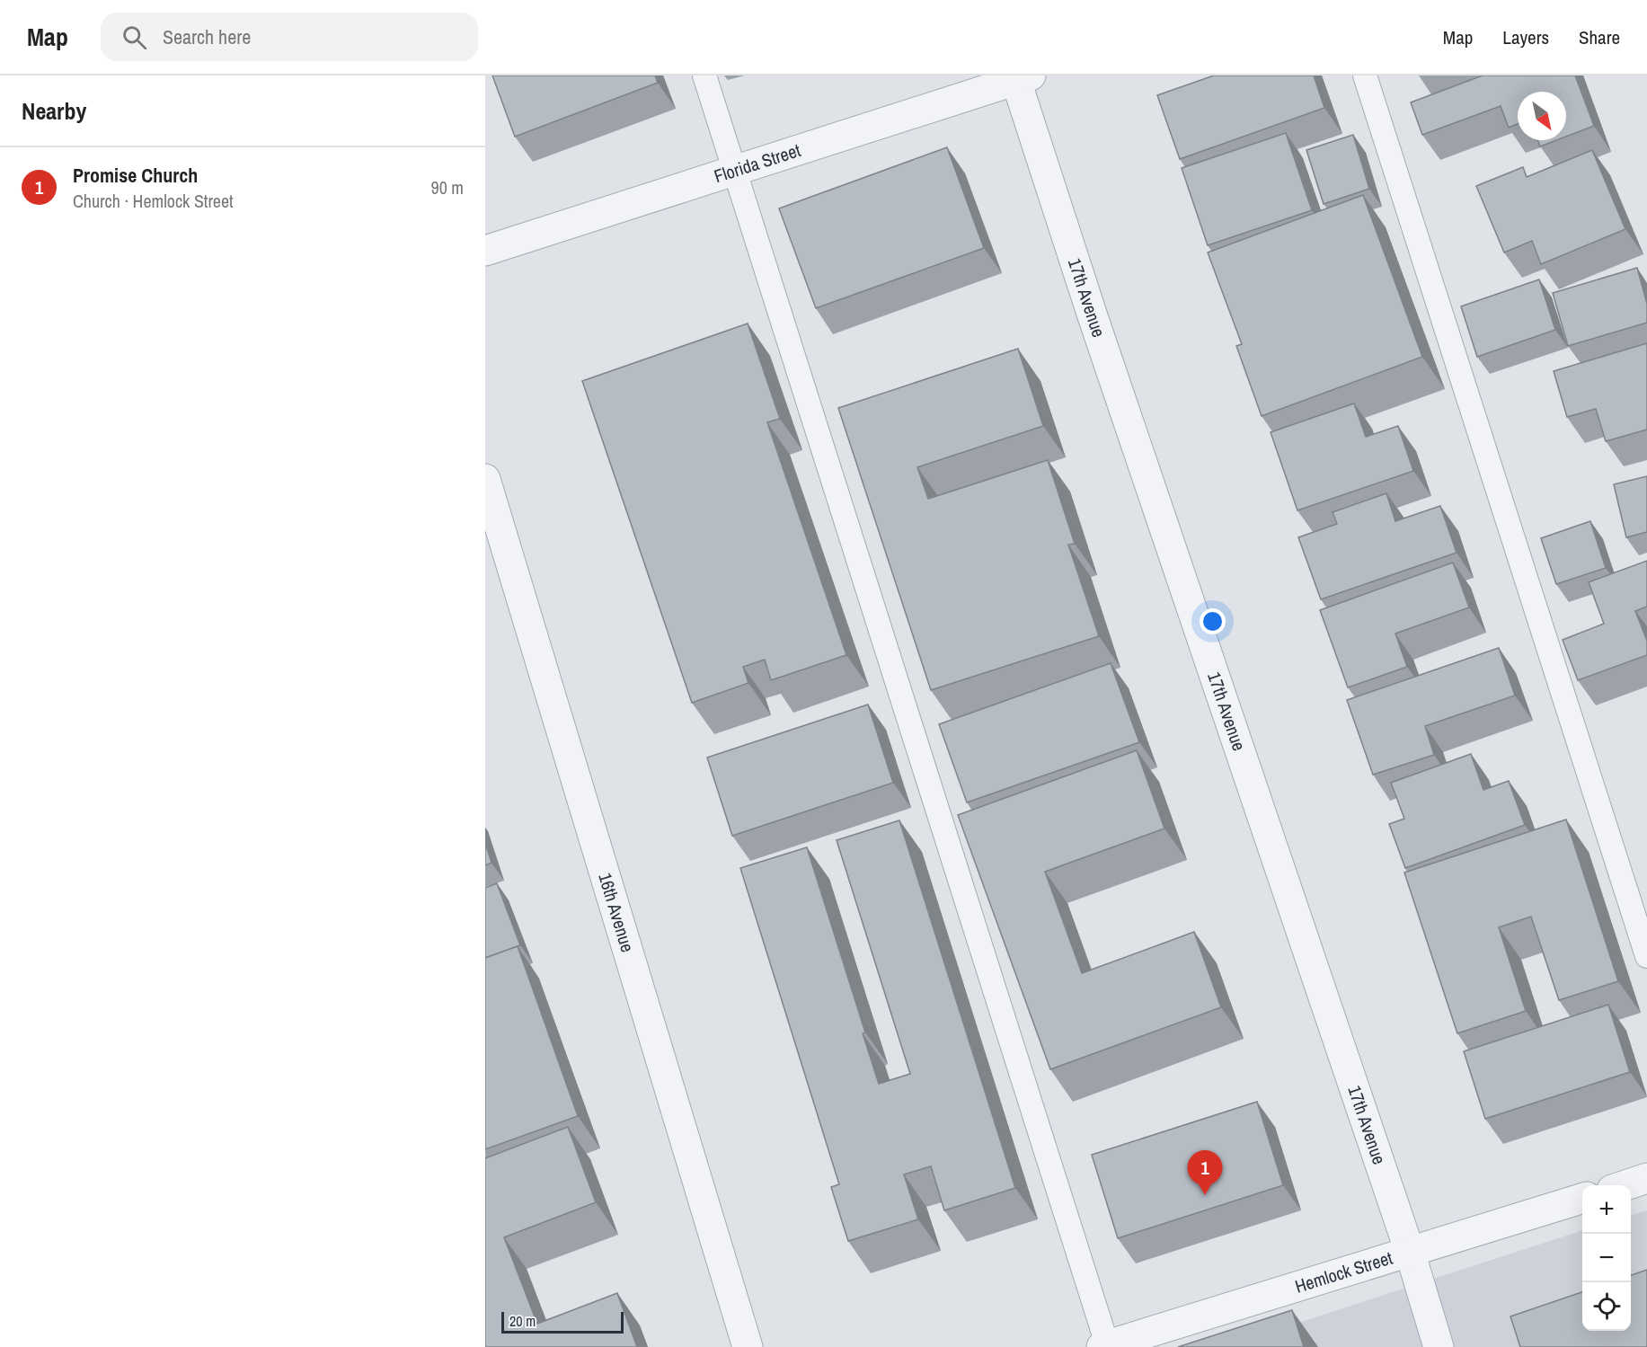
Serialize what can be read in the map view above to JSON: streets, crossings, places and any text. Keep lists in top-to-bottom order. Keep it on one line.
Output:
{"streets":{"street":["Florida Street","17th Avenue","16th Avenue","Hemlock Street"]},"crossings":[["Florida Street","17th Avenue"],["17th Avenue","Hemlock Street"]],"scale_bar":"20 m","north":"bottom right","page":{"header":"Map","search":"Search here","nav":["Map","Layers","Share"],"heading":"Nearby","list":[{"mark":"1","name":"Promise Church","note":"Church · Hemlock Street","value":"90 m"}],"pins":"1","map_buttons":["+","−"],"scale":"20 m"}}
